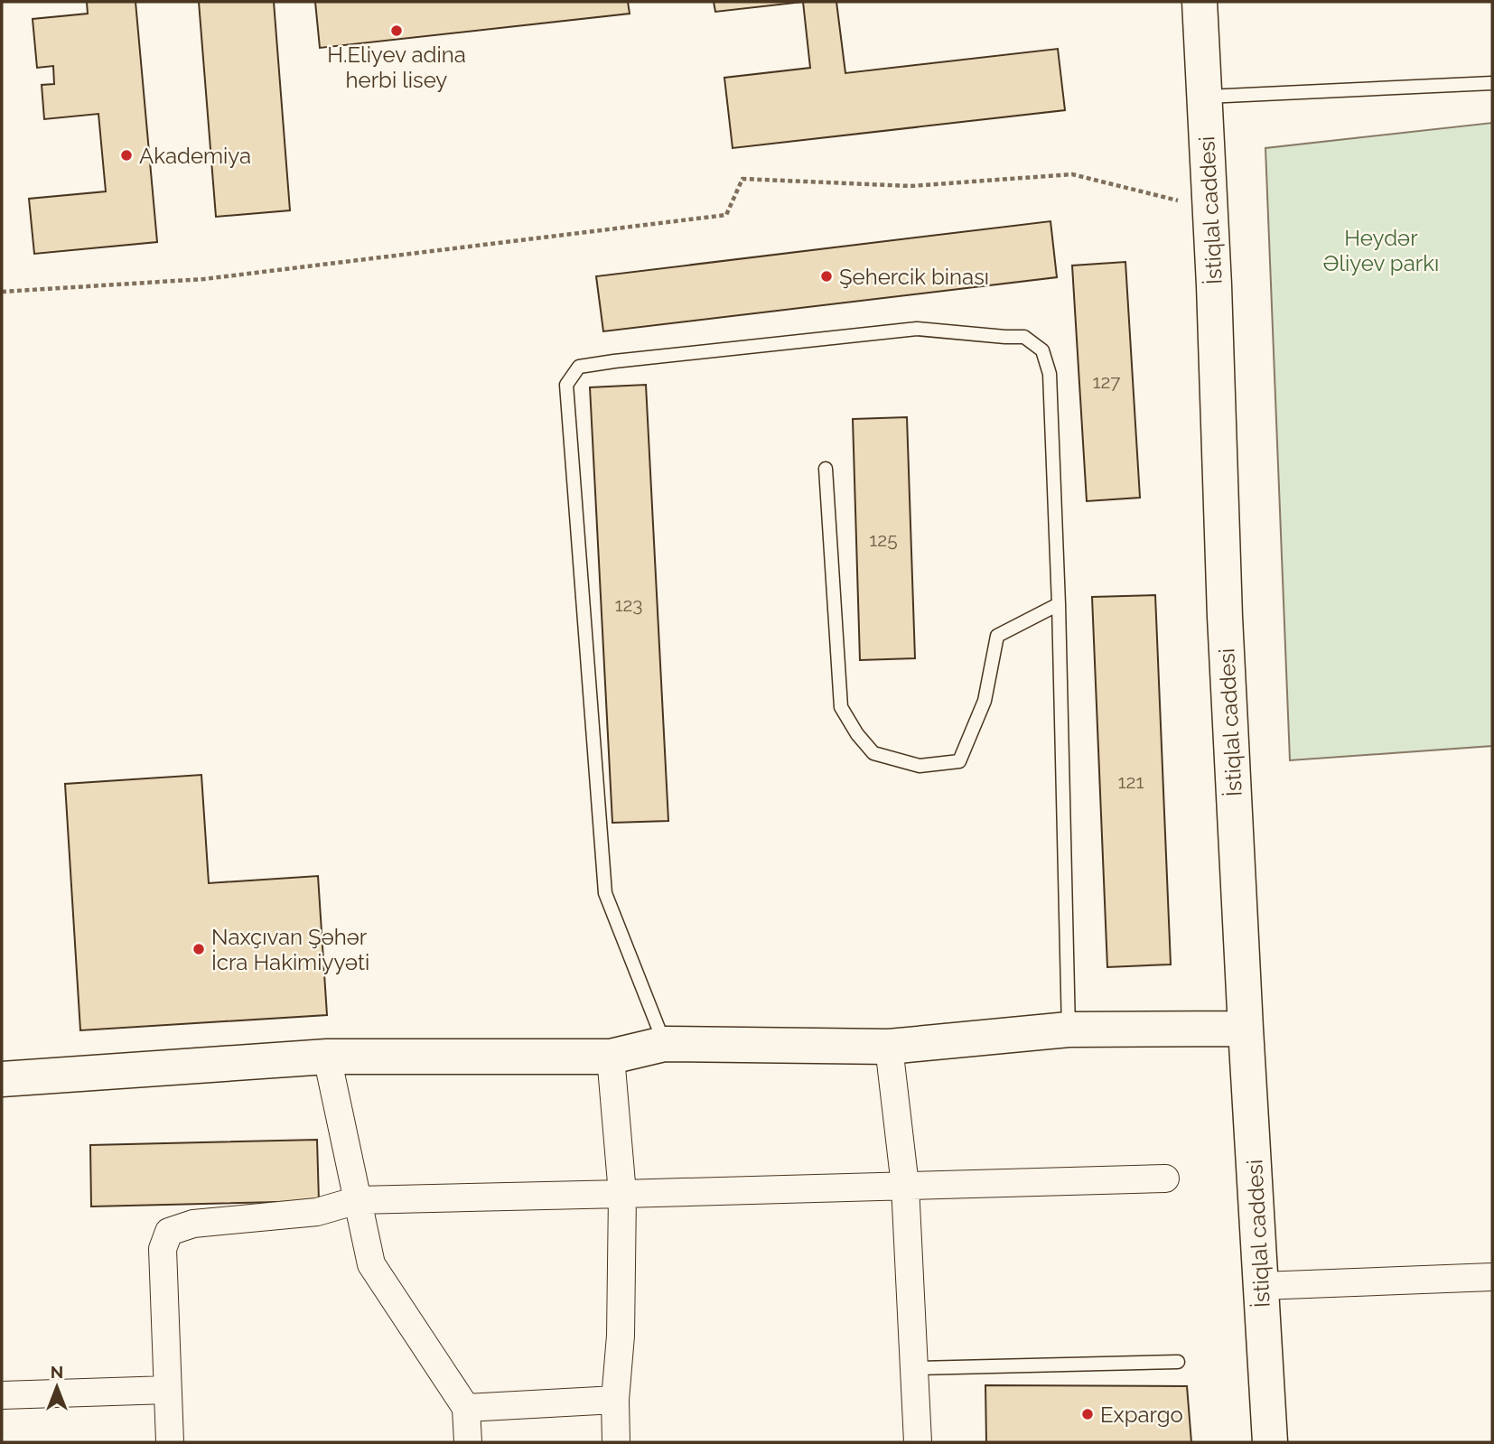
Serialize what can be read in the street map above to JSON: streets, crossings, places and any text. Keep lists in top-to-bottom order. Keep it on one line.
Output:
{"streets":{"main road":["İstiqlal caddesi"]},"parks":["Heydər Əliyev parkı"],"places":["H.Eliyev adina herbi lisey","Akademiya","Şehercik binası","Naxçıvan Şəhər İcra Hakimiyyəti","Expargo"],"house_numbers":["127","125","123","121"],"north":"top"}
